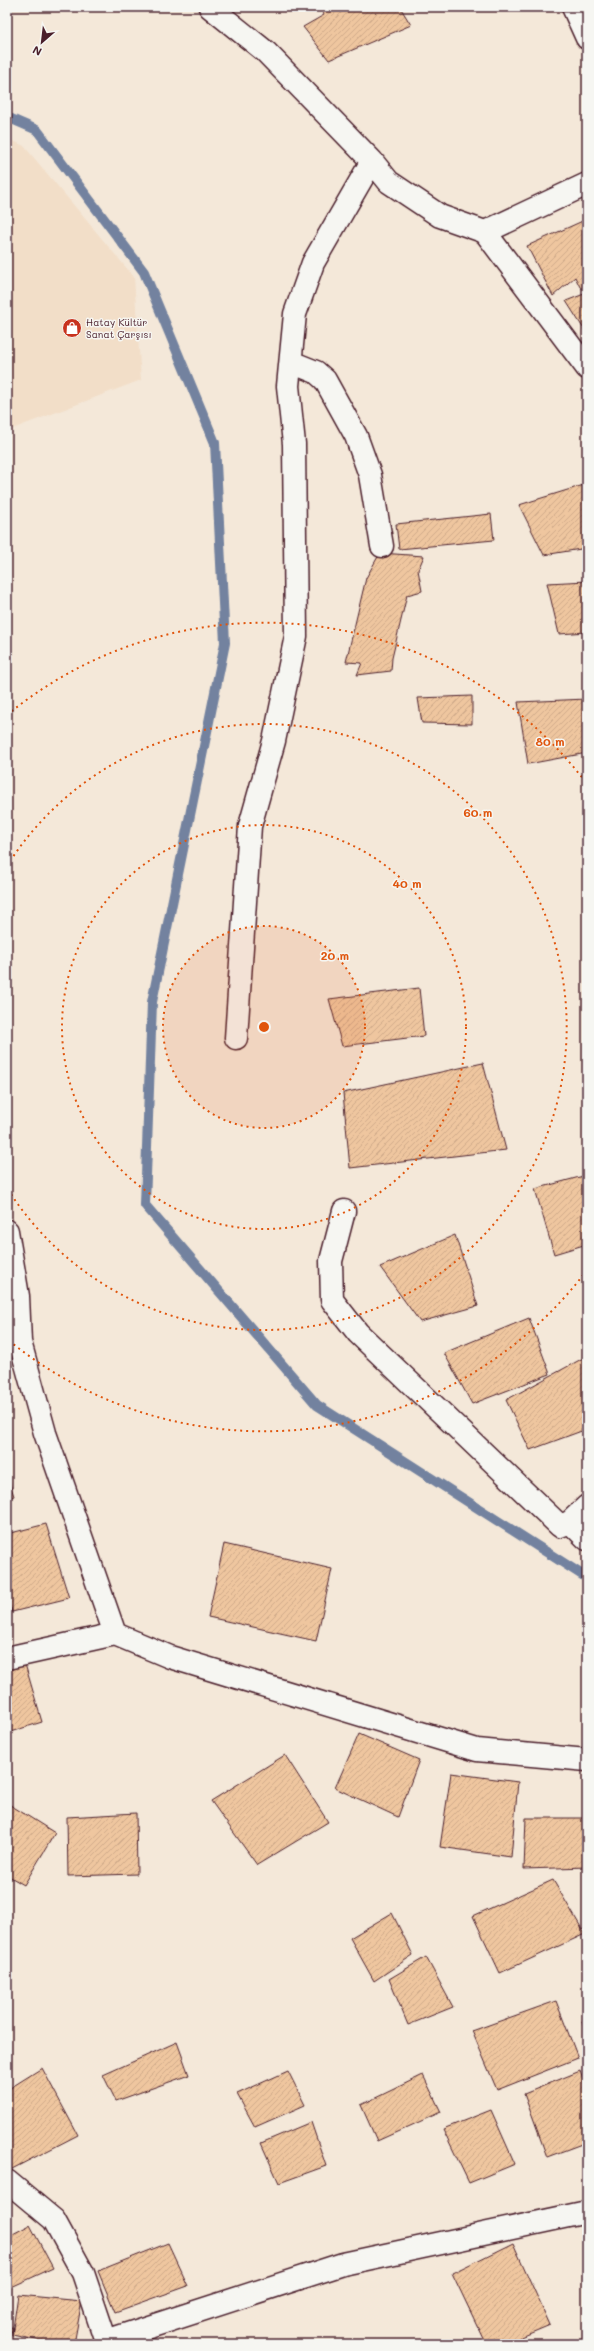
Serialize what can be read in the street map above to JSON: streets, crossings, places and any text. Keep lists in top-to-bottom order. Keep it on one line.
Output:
{"places":{"shop":["Hatay Kültür Sanat Çarşısı"]},"north":"bottom left","rings":["80 m","60 m","40 m","20 m"]}
